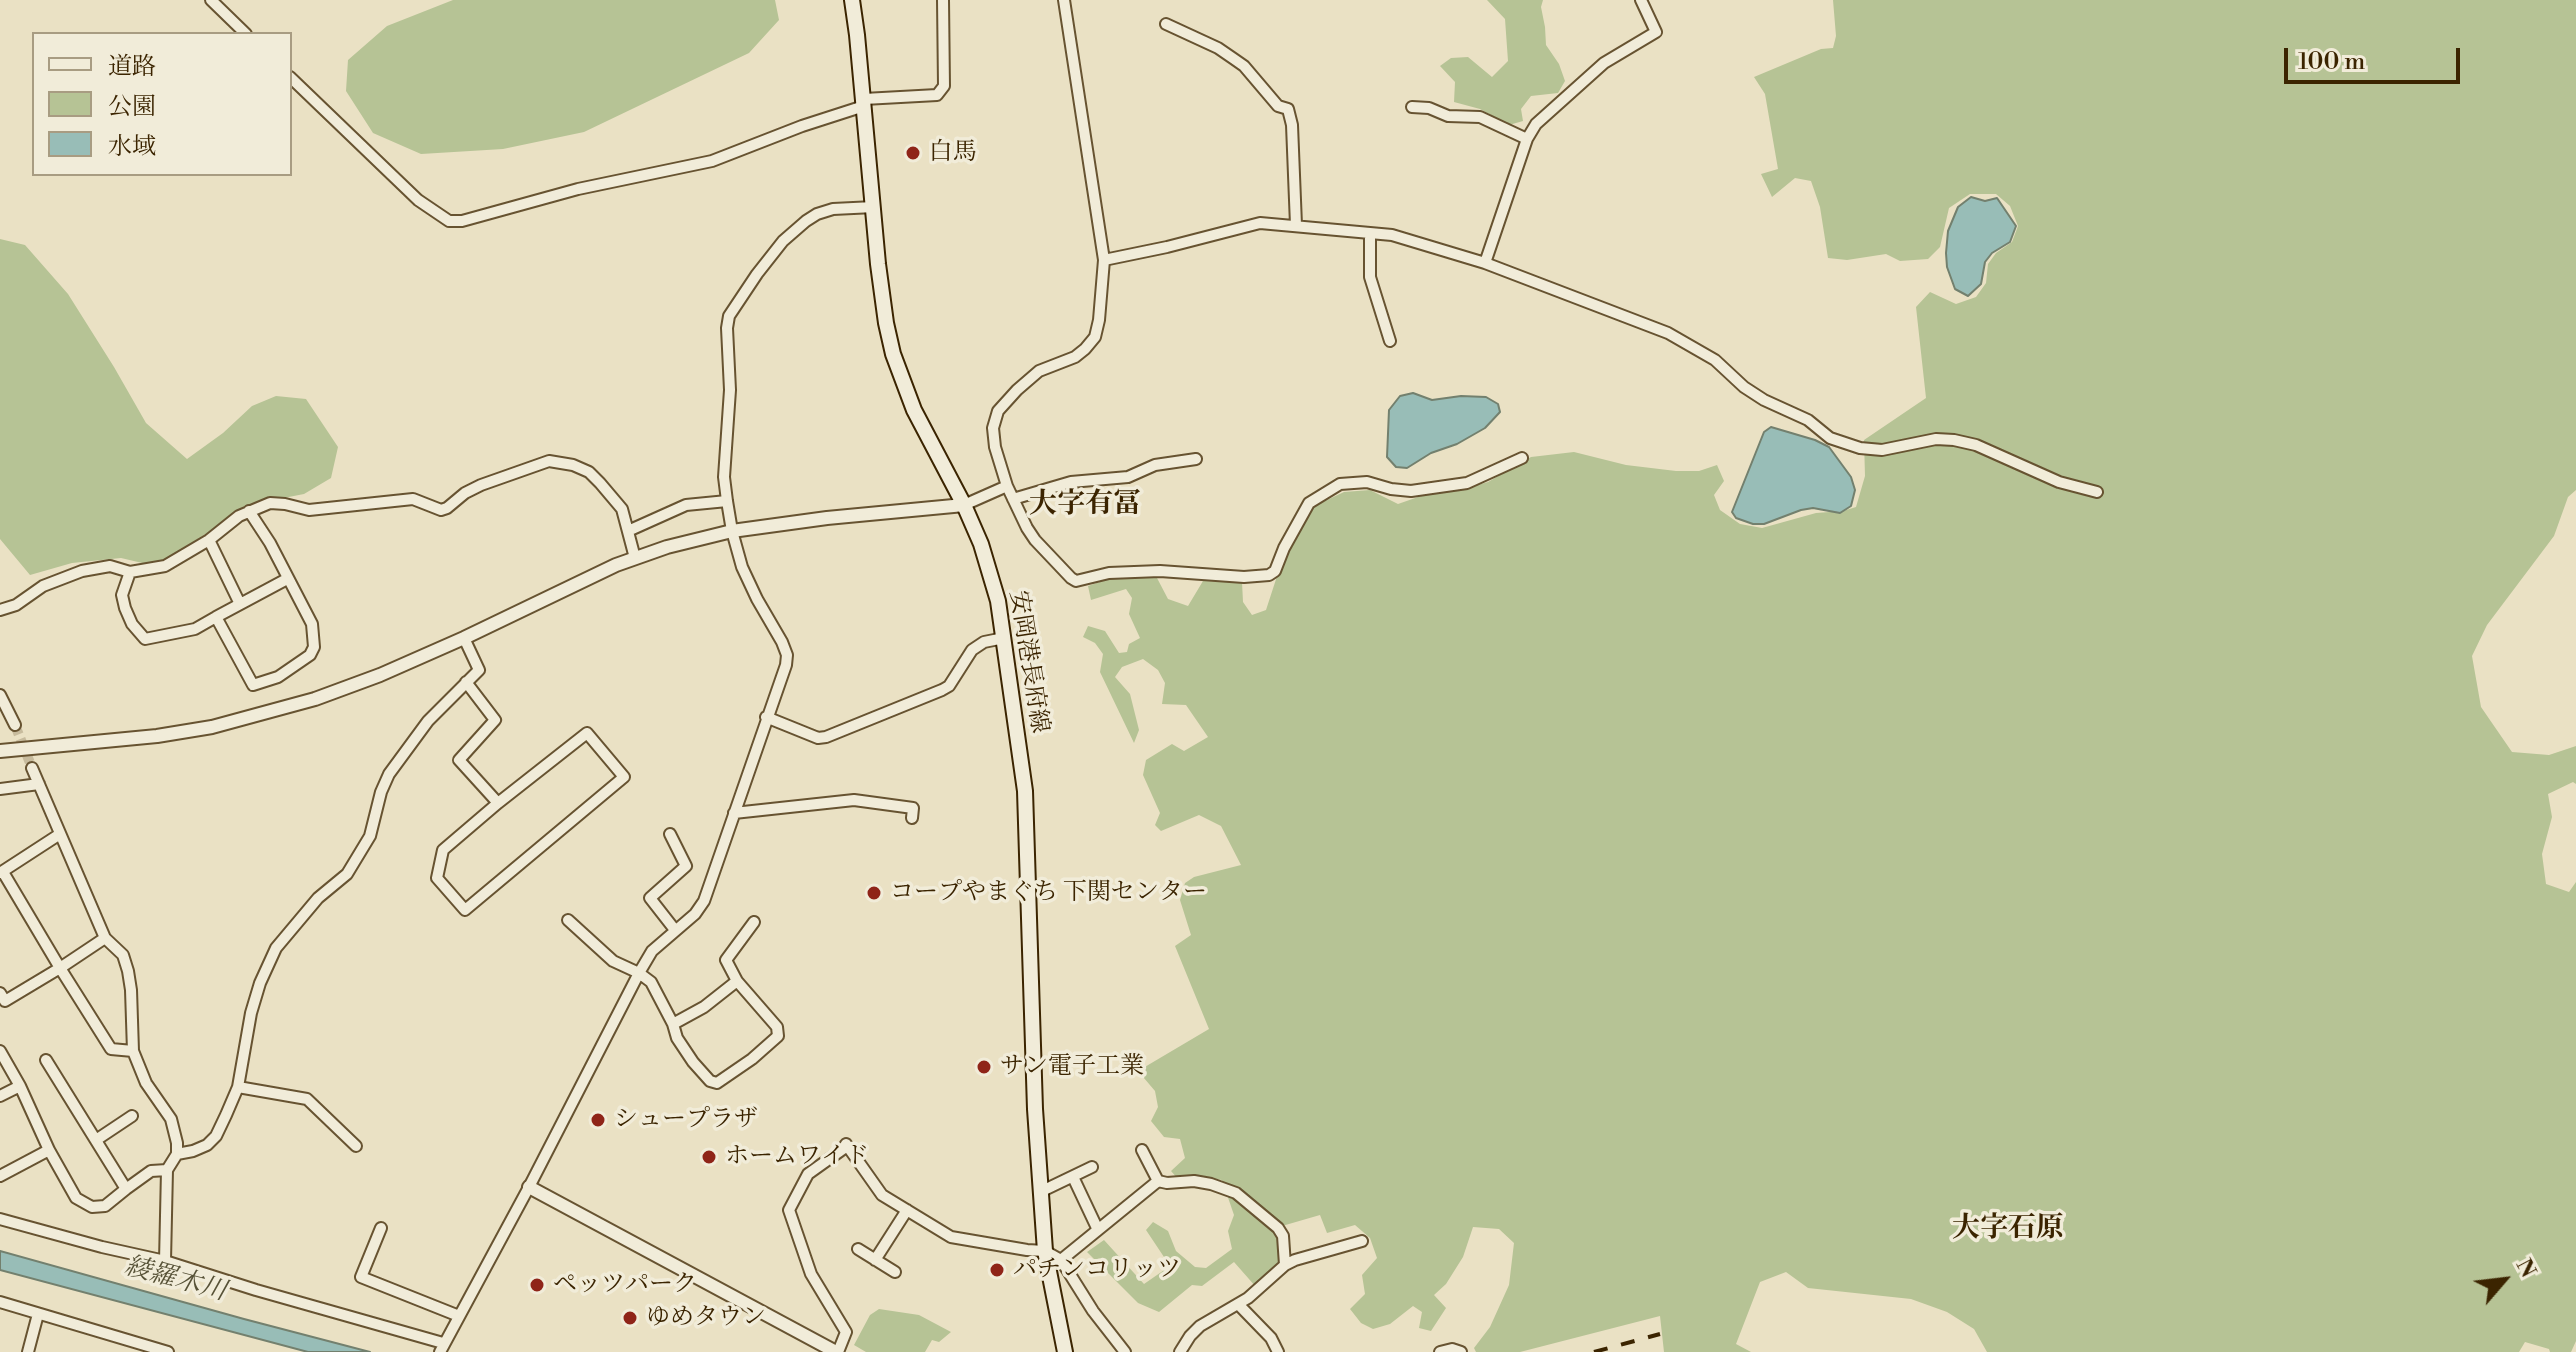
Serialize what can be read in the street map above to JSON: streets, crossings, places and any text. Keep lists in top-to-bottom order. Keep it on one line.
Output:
{"streets":{"main road":["安岡港長府線"]},"districts":["大字有冨","大字石原"],"water":["綾羅木川"],"places":["白馬","コープやまぐち 下関センター","サン電子工業","シュープラザ","ホームワイド","パチンコリッツ","ペッツパーク","ゆめタウン"],"legend":["道路","公園","水域"],"scale_bar":"100 m","north":"top right"}
